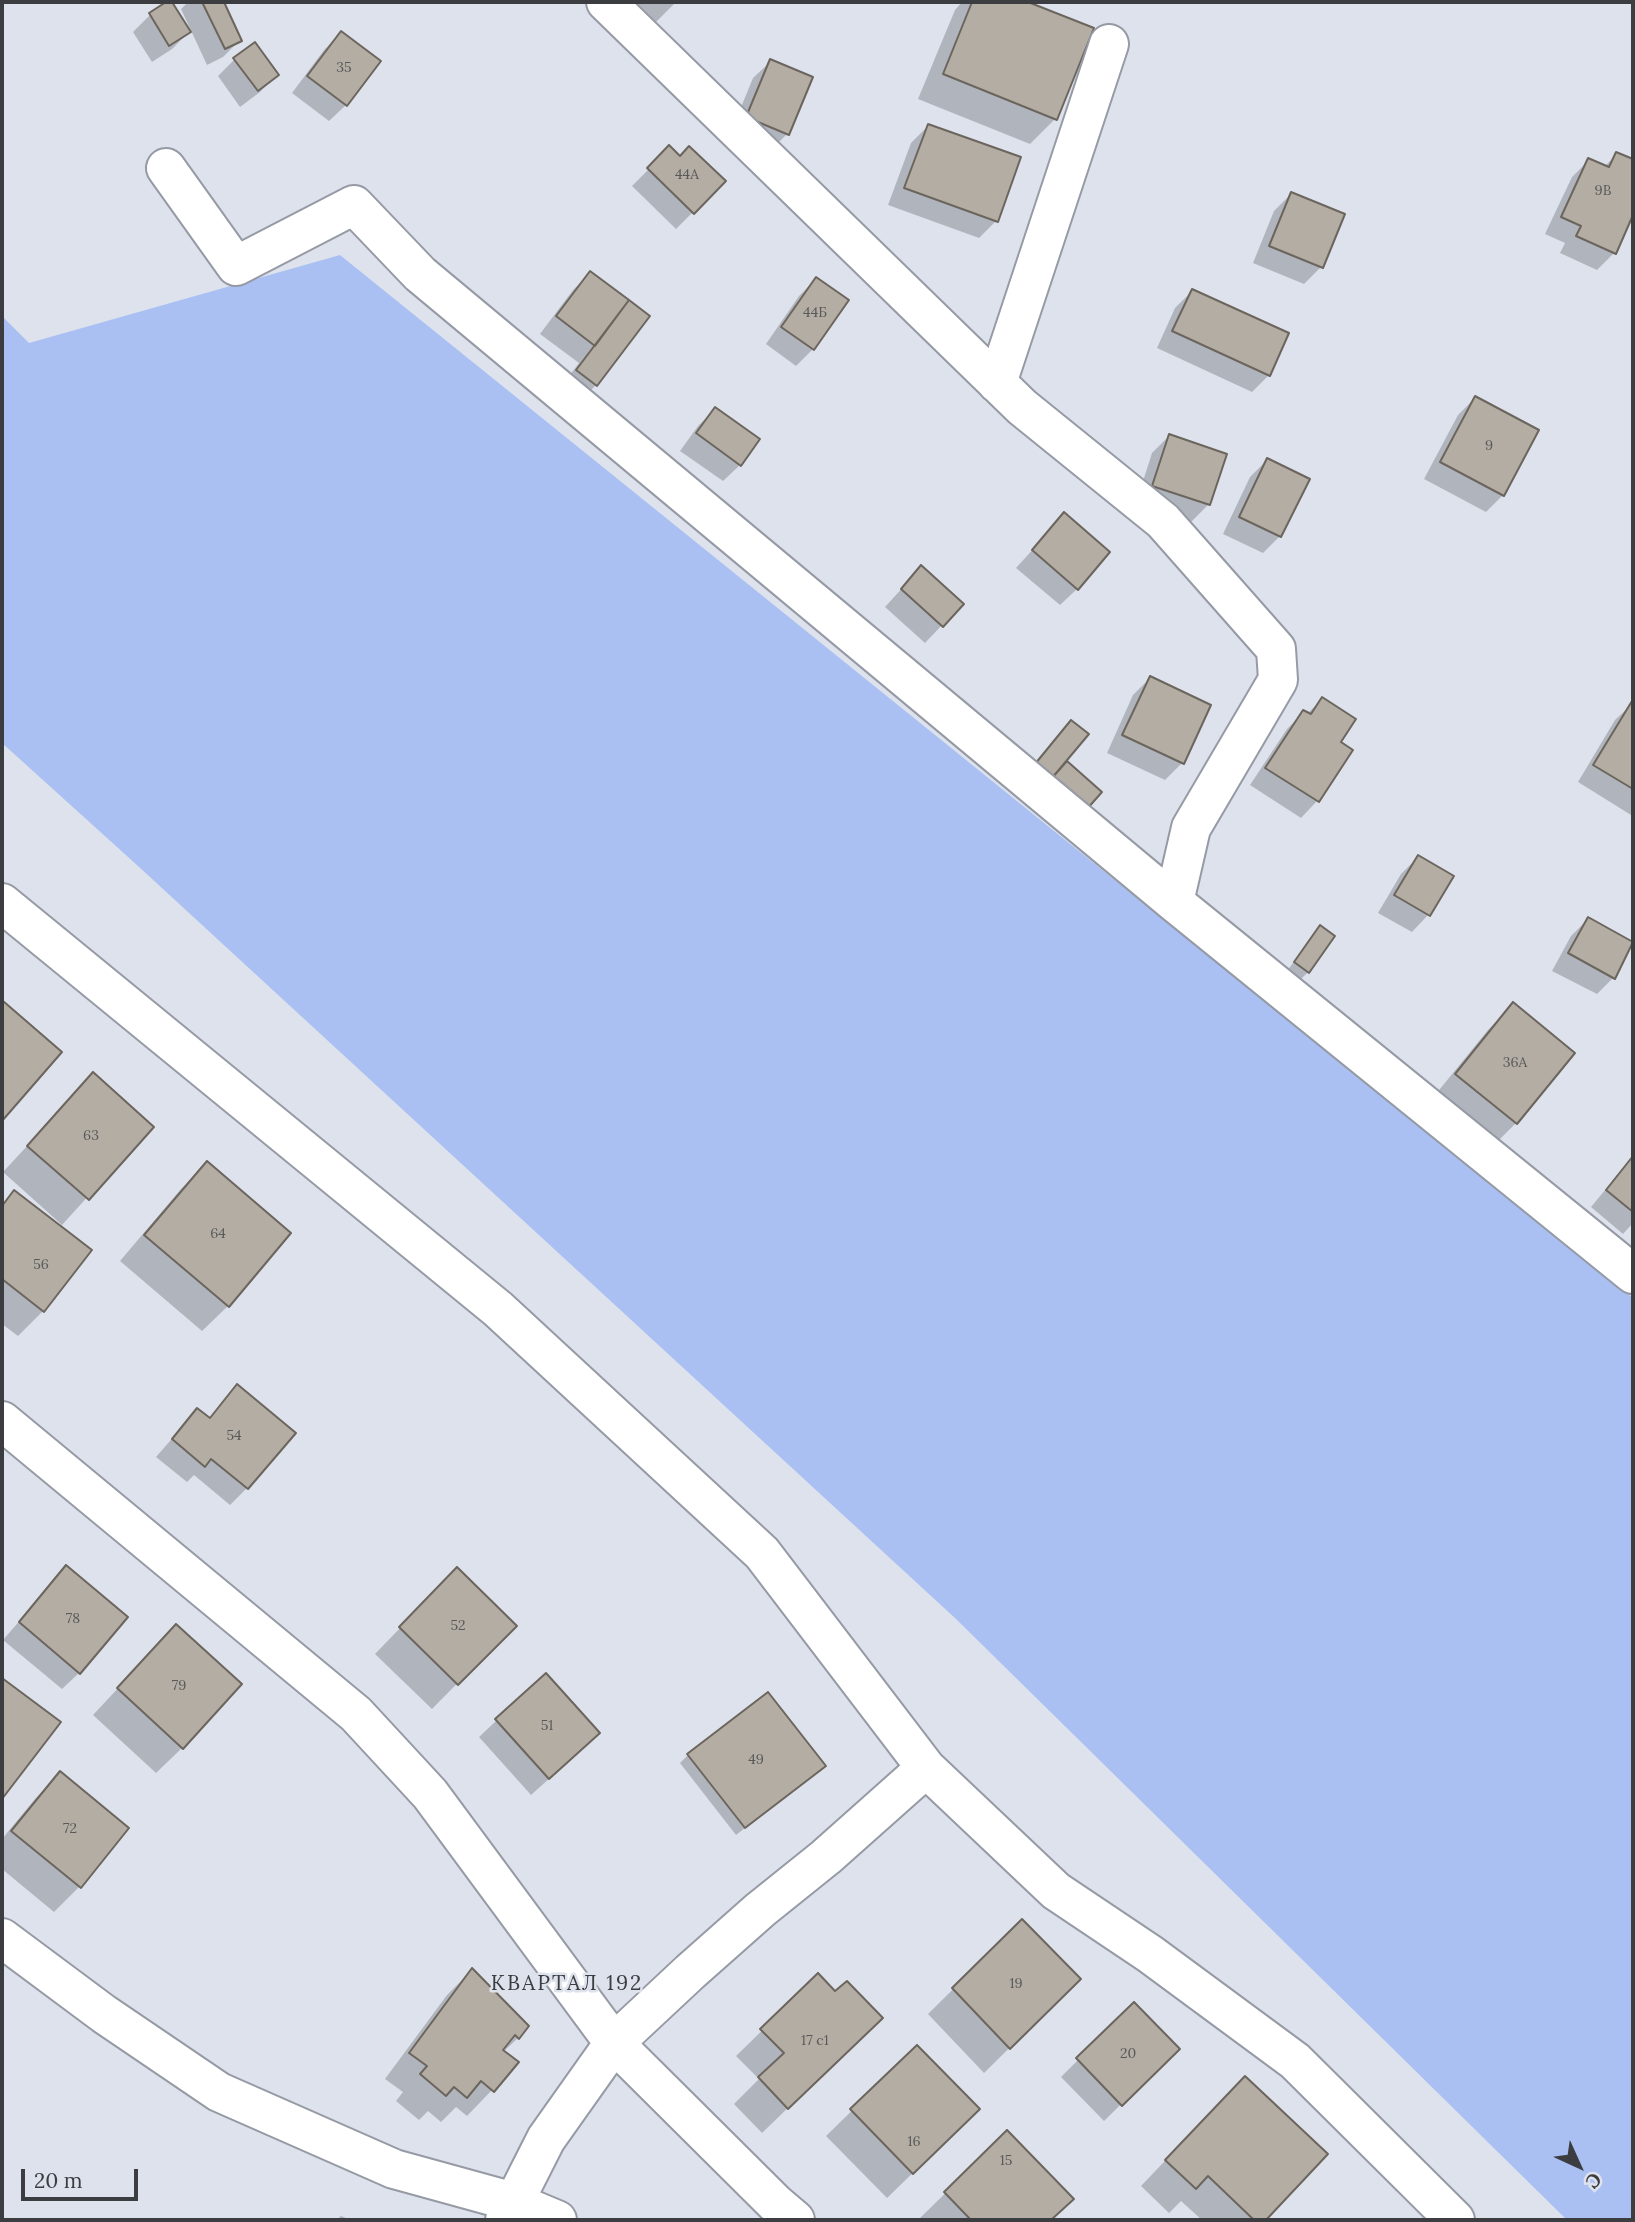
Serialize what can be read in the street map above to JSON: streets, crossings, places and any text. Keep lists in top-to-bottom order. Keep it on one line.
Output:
{"districts":["КВАРТАЛ 192"],"house_numbers":["35","44А","9В","44Б","9","36А","63","64","56","54","78","52","79","51","49","72","19","17 с1","20","16","15"],"scale_bar":"20 m","north":"bottom right"}
